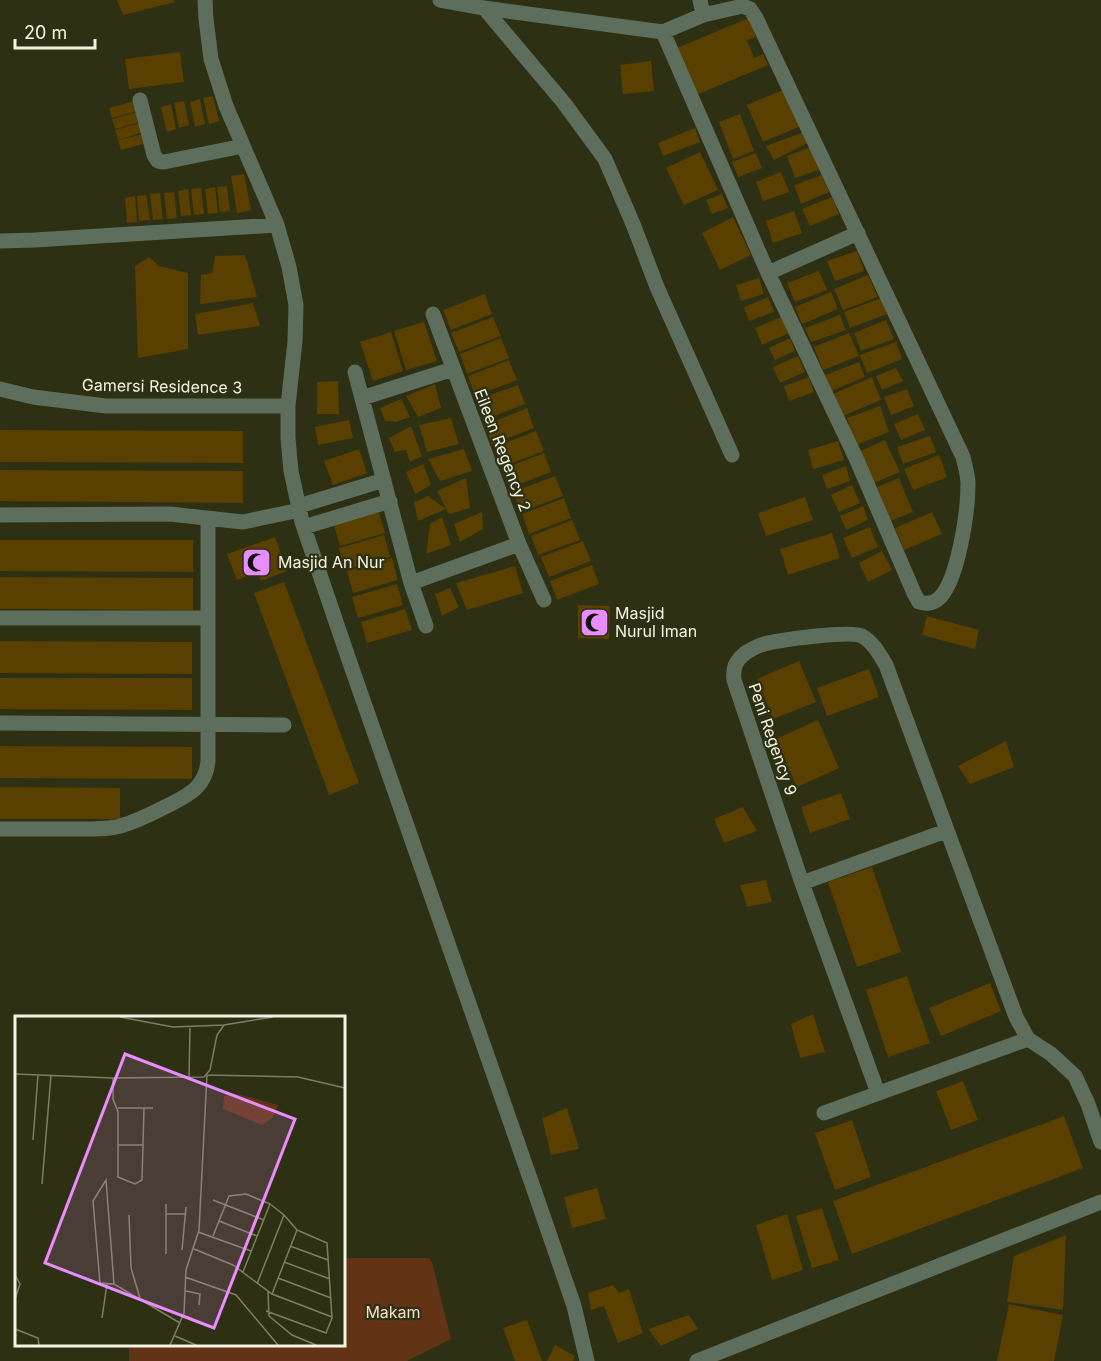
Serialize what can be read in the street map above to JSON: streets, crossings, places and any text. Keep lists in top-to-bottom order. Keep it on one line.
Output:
{"streets":{"street":["Gamersi Residence 3","Eileen Regency 2","Peni Regency 9"]},"parks":["Makam"],"places":{"mosque":["Masjid An Nur","Masjid Nurul Iman"]},"scale_bar":"20 m"}
